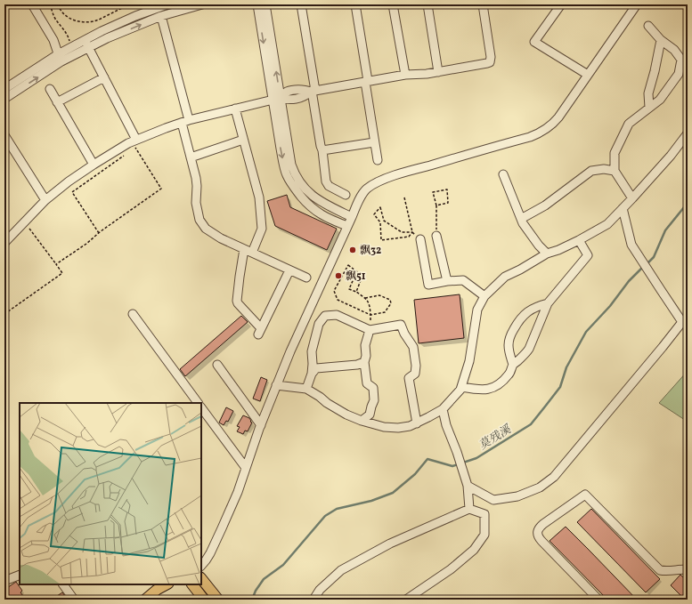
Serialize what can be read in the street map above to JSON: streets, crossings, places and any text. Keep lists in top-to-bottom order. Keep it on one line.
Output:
{"water":["莫残溪"],"places":["飘32","飘51"]}
